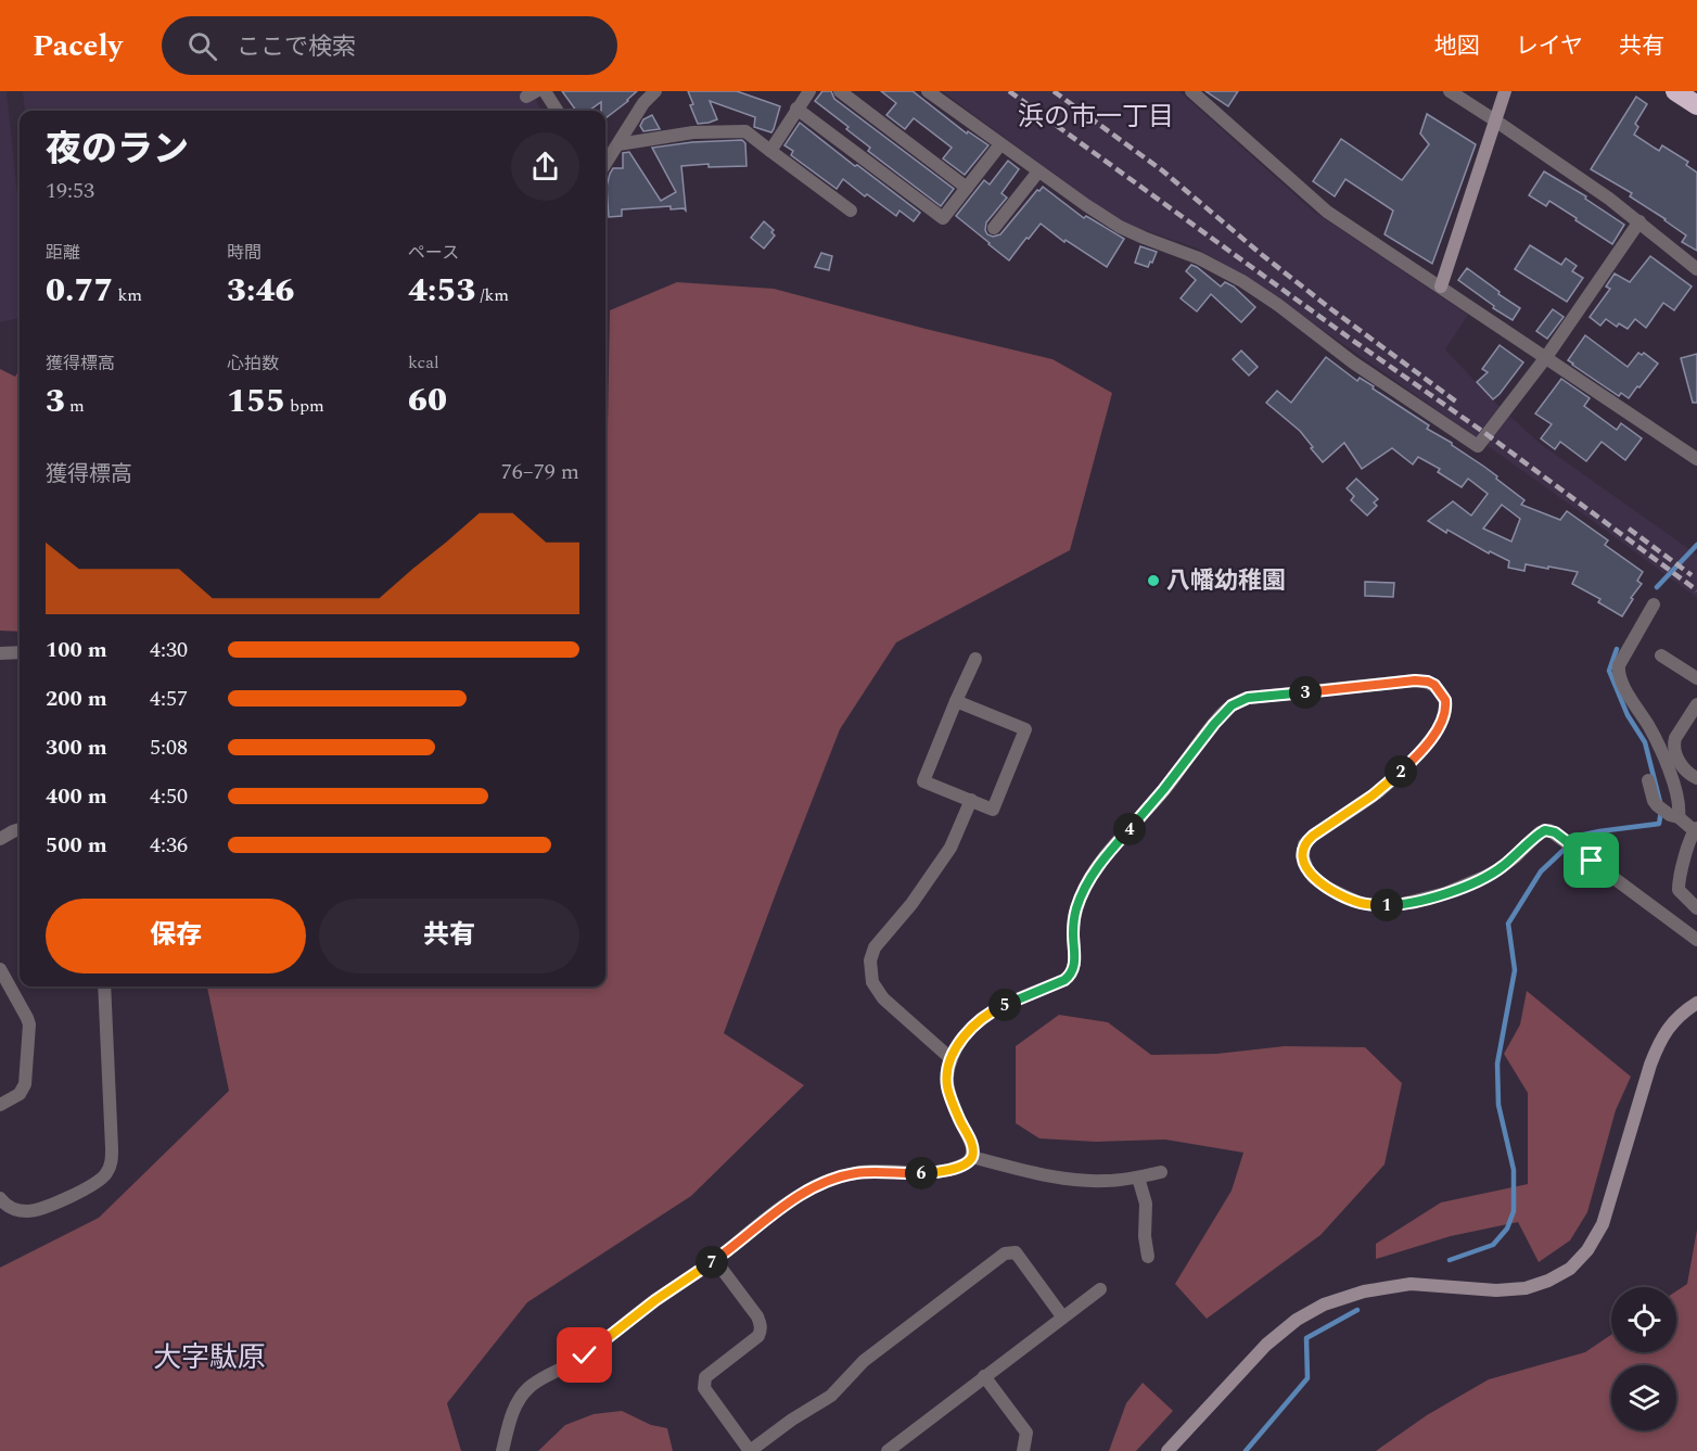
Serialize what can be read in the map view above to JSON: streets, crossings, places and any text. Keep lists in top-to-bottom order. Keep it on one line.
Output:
{"districts":["浜の市一丁目","大字駄原"],"places":["八幡幼稚園"],"page":{"header":"Pacely","search":"ここで検索","nav":["地図","レイヤ","共有"],"heading":["夜のラン","19:53"],"stats":[["距離","0.77 km"],["時間","3:46"],["ペース","4:53 /km"],["獲得標高","3 m"],["心拍数","155 bpm"],["kcal","60"]],"chart":["獲得標高","76–79 m"],"list":[{"name":"100 m","note":"4:30"},{"name":"200 m","note":"4:57"},{"name":"300 m","note":"5:08"},{"name":"400 m","note":"4:50"},{"name":"500 m","note":"4:36"}],"pins":["3","2","4","1","5","6","7"],"buttons":["保存","共有"]}}
